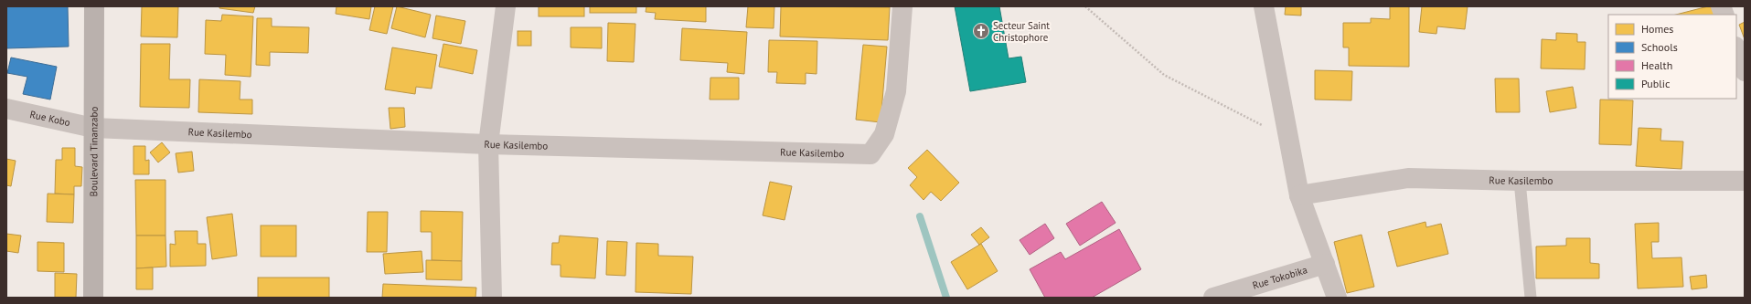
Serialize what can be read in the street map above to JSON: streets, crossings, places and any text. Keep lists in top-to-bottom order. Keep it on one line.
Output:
{"streets":{"street":["Rue Kobo","Rue Kasilembo","Boulevard Tinanzabo","Rue Tokobika"]},"crossings":[["Rue Kobo","Rue Kasilembo"],["Rue Kobo","Boulevard Tinanzabo"],["Rue Kasilembo","Boulevard Tinanzabo"]],"places":{"church":["Secteur Saint Christophore"]},"legend":["Homes","Schools","Health","Public"]}
